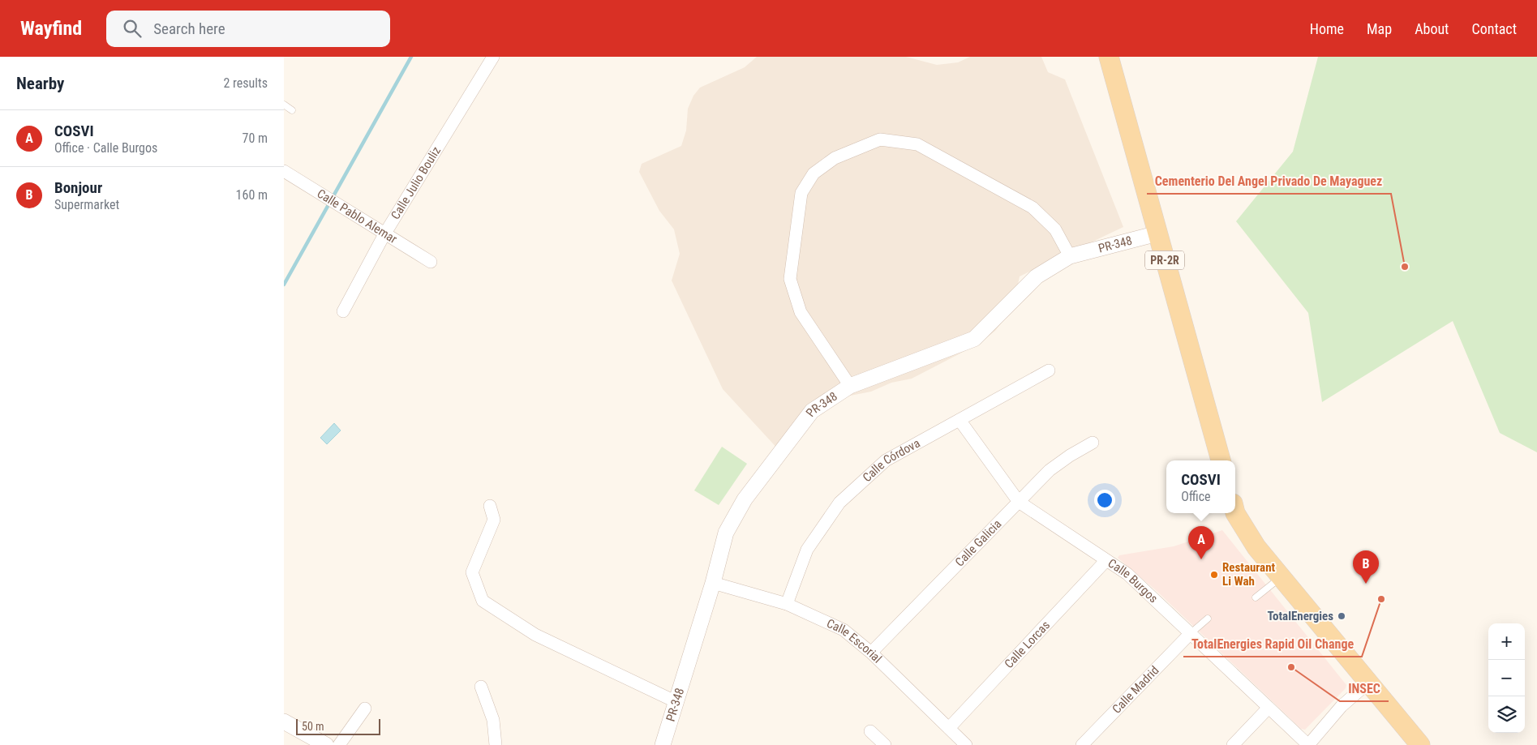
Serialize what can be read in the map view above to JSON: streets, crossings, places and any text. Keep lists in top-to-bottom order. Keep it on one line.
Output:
{"streets":{"main road":["PR-2R"],"street":["Calle Julio Bouliz","Calle Pablo Alemar","PR-348","Calle Córdova","Calle Galicia","Calle Burgos","Calle Escorial","Calle Lorcas","Calle Madrid"]},"crossings":[["Calle Julio Bouliz","Calle Pablo Alemar"],["PR-348","PR-2R"],["PR-348","Calle Escorial"],["Calle Córdova","Calle Burgos"],["Calle Córdova","Calle Escorial"],["Calle Galicia","Calle Burgos"],["Calle Galicia","Calle Escorial"],["Calle Burgos","Calle Lorcas"],["Calle Burgos","Calle Madrid"],["Calle Escorial","Calle Lorcas"]],"places":["Cementerio Del Angel Privado De Mayaguez","Restaurant Li Wah","TotalEnergies Rapid Oil Change","TotalEnergies","INSEC"],"scale_bar":"50 m","page":{"header":"Wayfind","search":"Search here","nav":["Home","Map","About","Contact"],"heading":["Nearby","2 results"],"list":[{"mark":"A","name":"COSVI","note":"Office · Calle Burgos","value":"70 m"},{"mark":"B","name":"Bonjour","note":"Supermarket","value":"160 m"}],"popup":["COSVI","Office"],"pins":["A","B"],"map_buttons":["+","−"],"scale":"50 m"}}
